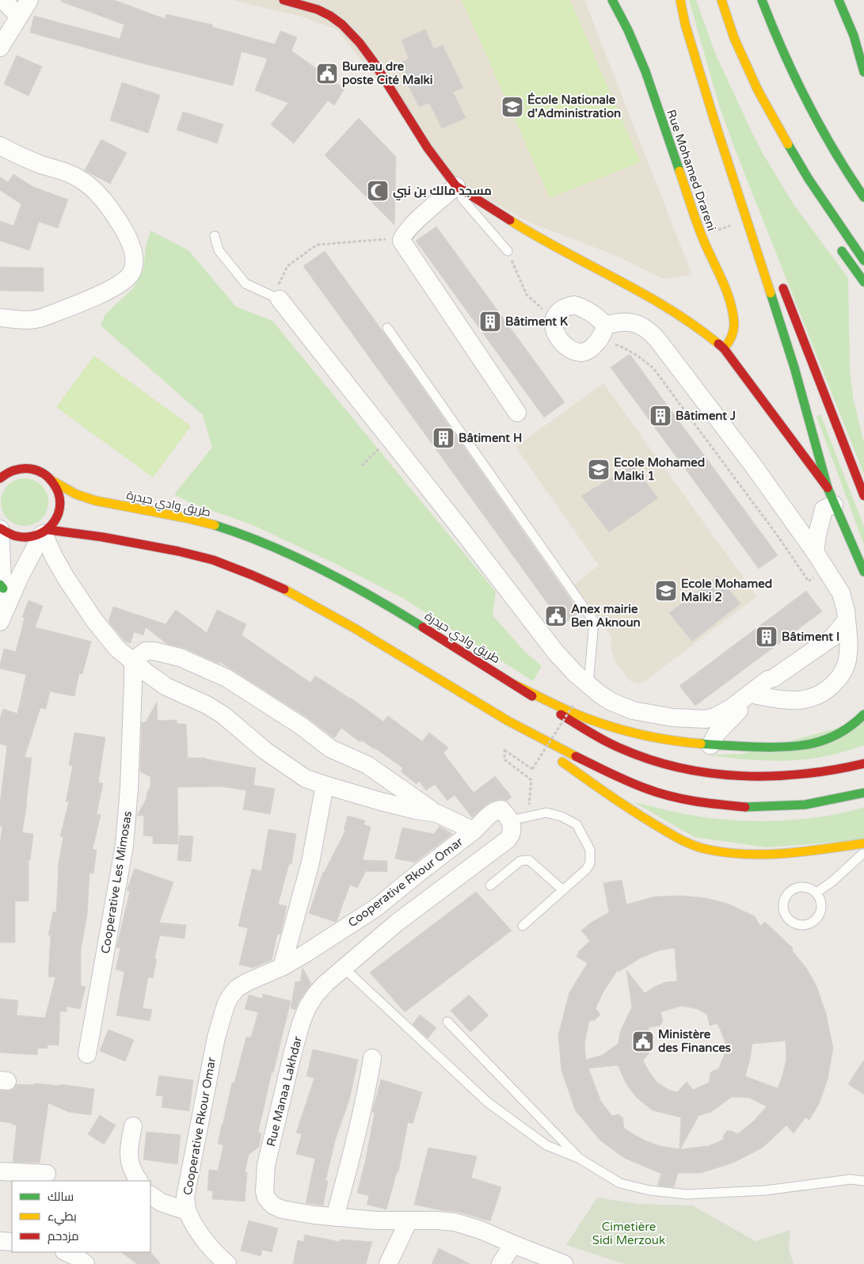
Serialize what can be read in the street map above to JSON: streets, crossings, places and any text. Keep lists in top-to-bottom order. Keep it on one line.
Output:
{"streets":{"main road":["Rue Mohamed Drareni","طريق وادي حيدرة"],"street":["Cooperative Les Mimosas","Cooperative Rkour Omar","Rue Manaa Lakhdar"]},"crossings":[["Cooperative Les Mimosas","Cooperative Rkour Omar"]],"parks":["Cimetière Sidi Merzouk"],"places":{"public building":["Bureau dre poste Cité Malki","Anex mairie Ben Aknoun","Ministère des Finances"],"school or university":["École Nationale d'Administration","Ecole Mohamed Malki 1","Ecole Mohamed Malki 2"],"mosque":["مسجد مالك بن نبي"],"building":["Bâtiment K","Bâtiment J","Bâtiment H","Bâtiment I"]},"legend":["سالك","بطيء","مزدحم"]}
